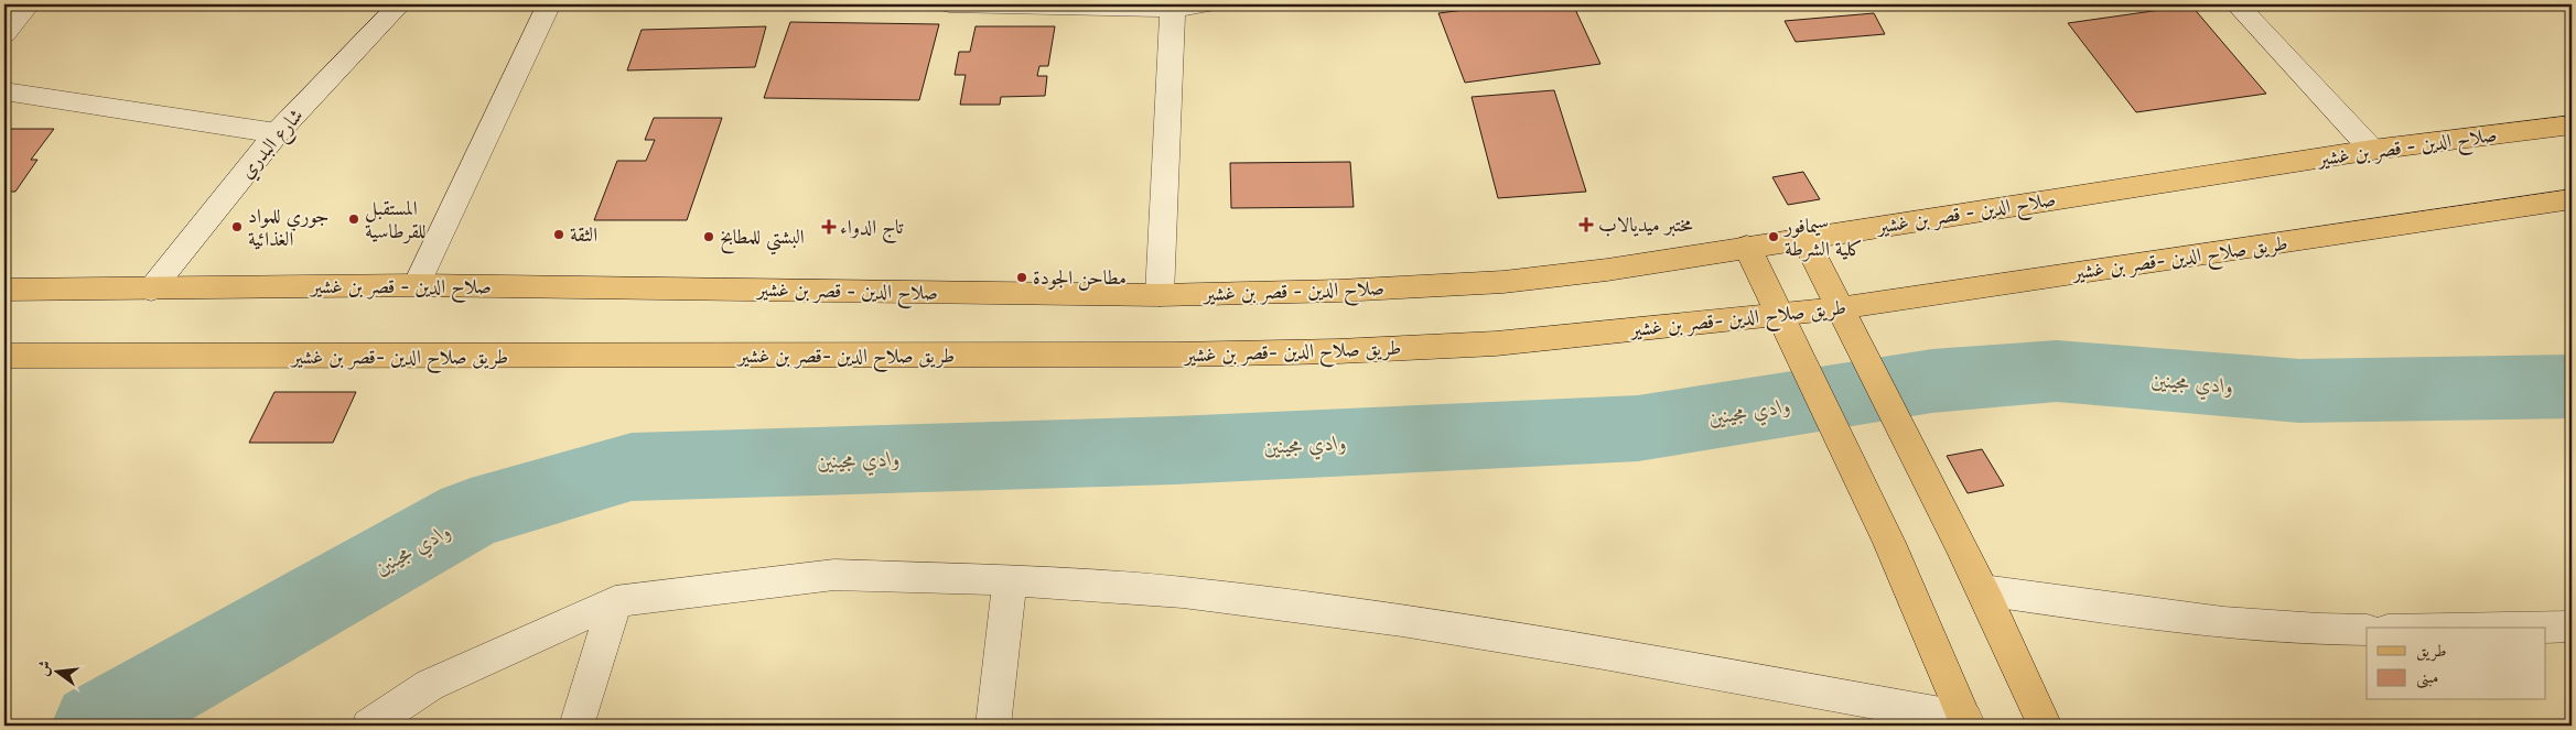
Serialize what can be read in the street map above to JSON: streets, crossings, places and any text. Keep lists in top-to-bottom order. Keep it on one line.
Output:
{"streets":{"main road":["صلاح الدين - قصر بن غشير","طريق صلاح الدين -قصر بن غشير"],"street":["شارع البدري"]},"crossings":[["شارع البدري","صلاح الدين - قصر بن غشير"]],"water":["وادي مجينين"],"places":{"other":["المستقبل للقرطاسية","جوري للمواد الغذائية","الثقة","البشتي للمطابخ","سيمافور كلية الشرطة","مطاحن الجودة"],"health":["مختبر ميديالاب","تاج الدواء"]},"legend":["طريق","مبنى"],"north":"left"}
